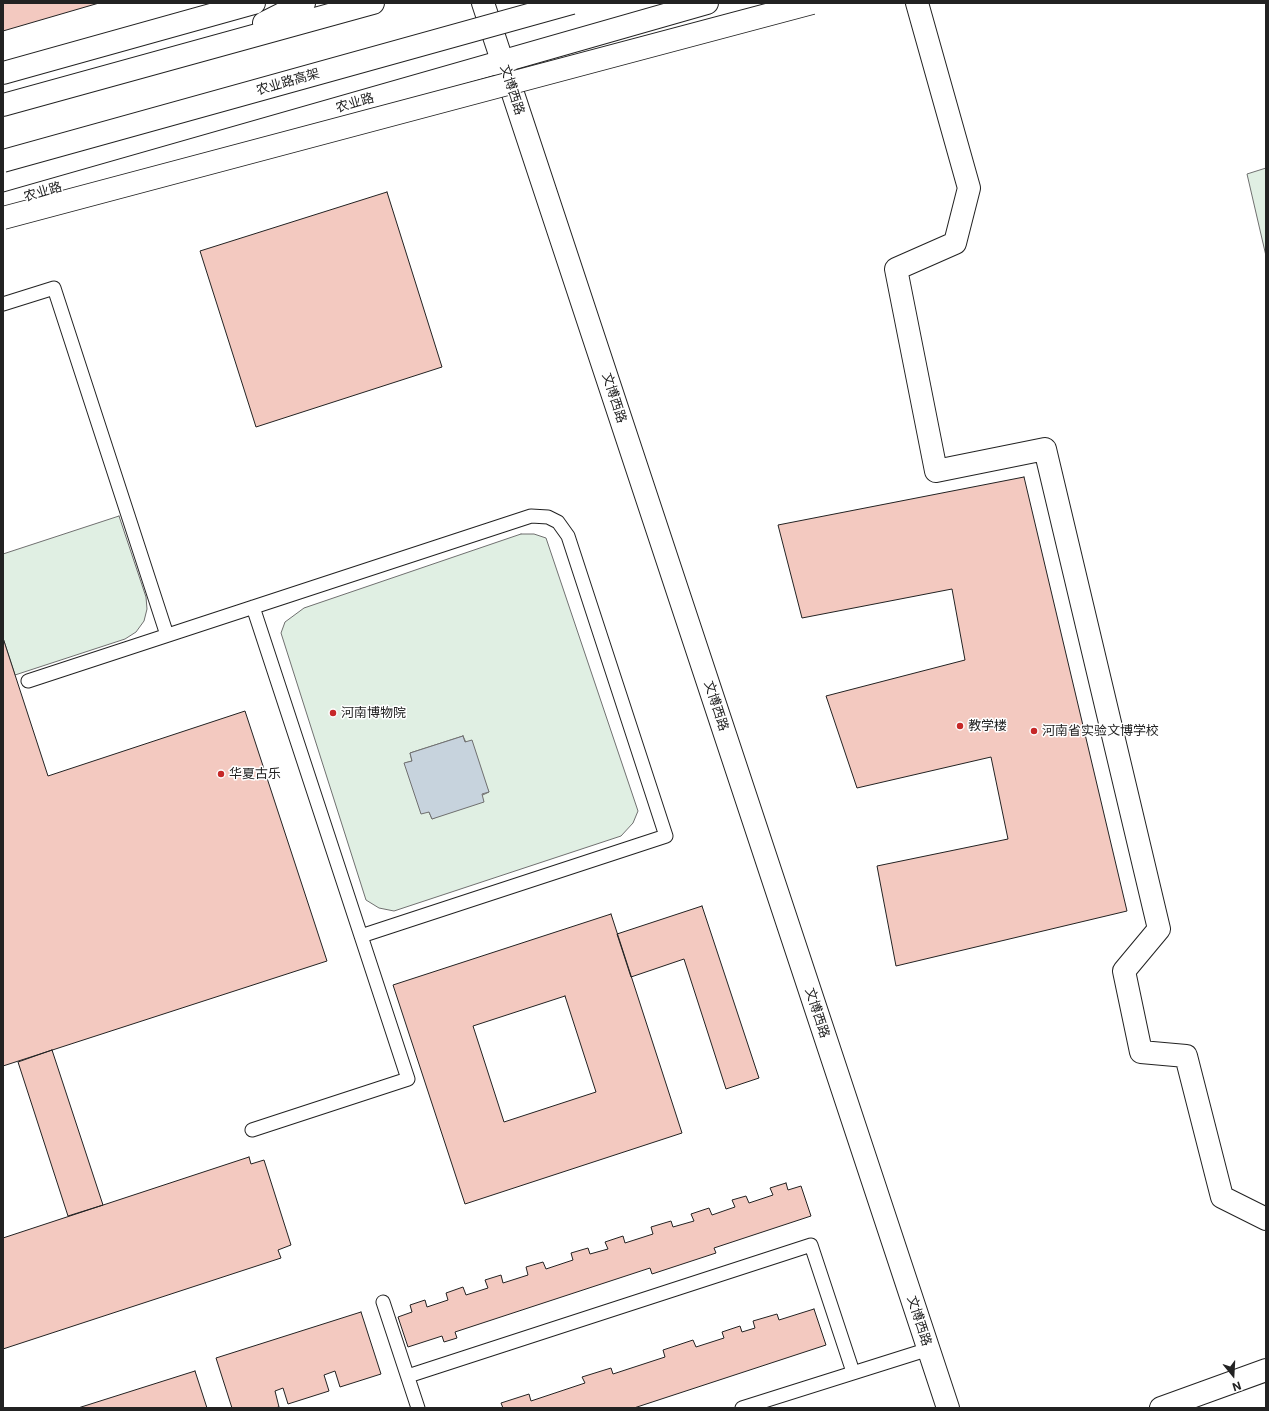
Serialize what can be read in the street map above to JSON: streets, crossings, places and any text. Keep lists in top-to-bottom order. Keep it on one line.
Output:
{"streets":{"main road":["农业路高架","文博西路","农业路"]},"crossings":[["文博西路","农业路"]],"places":["河南博物院","教学楼","河南省实验文博学校","华夏古乐"],"north":"bottom"}
